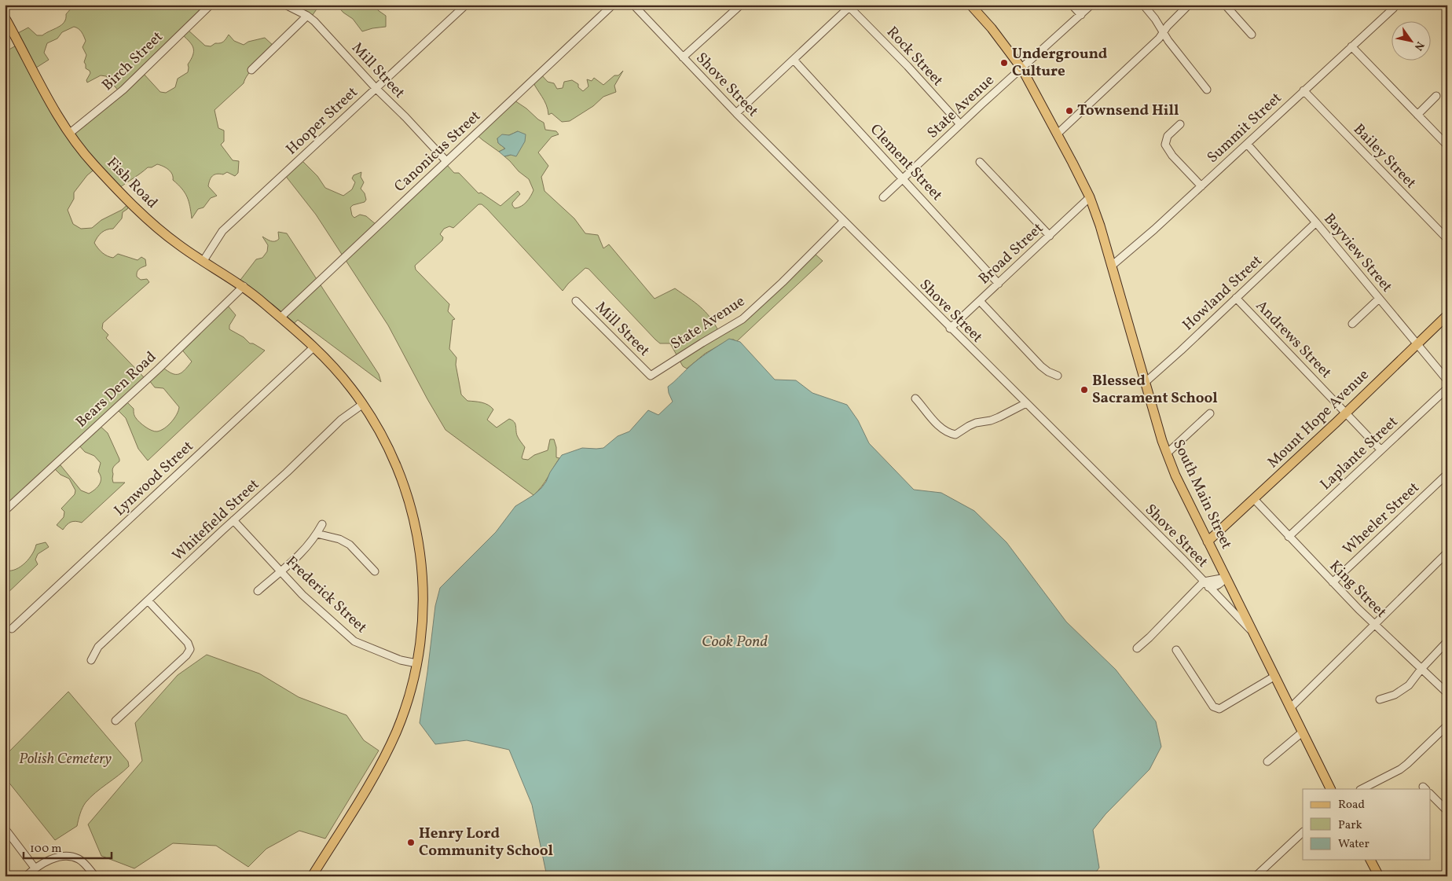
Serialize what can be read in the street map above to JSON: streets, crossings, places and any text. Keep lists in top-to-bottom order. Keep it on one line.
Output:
{"streets":{"main road":["Fish Road","Mount Hope Avenue","South Main Street"],"street":["Rock Street","Birch Street","Mill Street","Shove Street","State Avenue","Hooper Street","Summit Street","Canonicus Street","Bailey Street","Clement Street","Bayview Street","Broad Street","Howland Street","Andrews Street","Bears Den Road","Laplante Street","Lynwood Street","Wheeler Street","Whitefield Street","King Street","Frederick Street"]},"crossings":[["Rock Street","State Avenue"],["Birch Street","Fish Road"],["Mill Street","State Avenue"],["Mill Street","Hooper Street"],["Mill Street","Canonicus Street"],["Shove Street","State Avenue"],["Shove Street","Broad Street"],["Shove Street","South Main Street"],["State Avenue","Clement Street"],["State Avenue","South Main Street"],["Hooper Street","Fish Road"],["Summit Street","Bailey Street"],["Summit Street","Bayview Street"],["Summit Street","South Main Street"],["Canonicus Street","Fish Road"],["Clement Street","Broad Street"],["Fish Road","Bears Den Road"],["Fish Road","Lynwood Street"],["Fish Road","Whitefield Street"],["Fish Road","Frederick Street"],["Bayview Street","Howland Street"],["Bayview Street","Mount Hope Avenue"],["Broad Street","South Main Street"],["Howland Street","Andrews Street"],["Howland Street","South Main Street"],["Andrews Street","Mount Hope Avenue"],["Andrews Street","Laplante Street"],["Mount Hope Avenue","South Main Street"],["Mount Hope Avenue","King Street"],["Laplante Street","King Street"],["Wheeler Street","King Street"],["Whitefield Street","Frederick Street"]],"water":["Cook Pond"],"parks":["Polish Cemetery"],"places":["Underground Culture","Townsend Hill","Blessed Sacrament School","Henry Lord Community School"],"legend":["Road","Park","Water"],"scale_bar":"100 m","north":"bottom right"}
